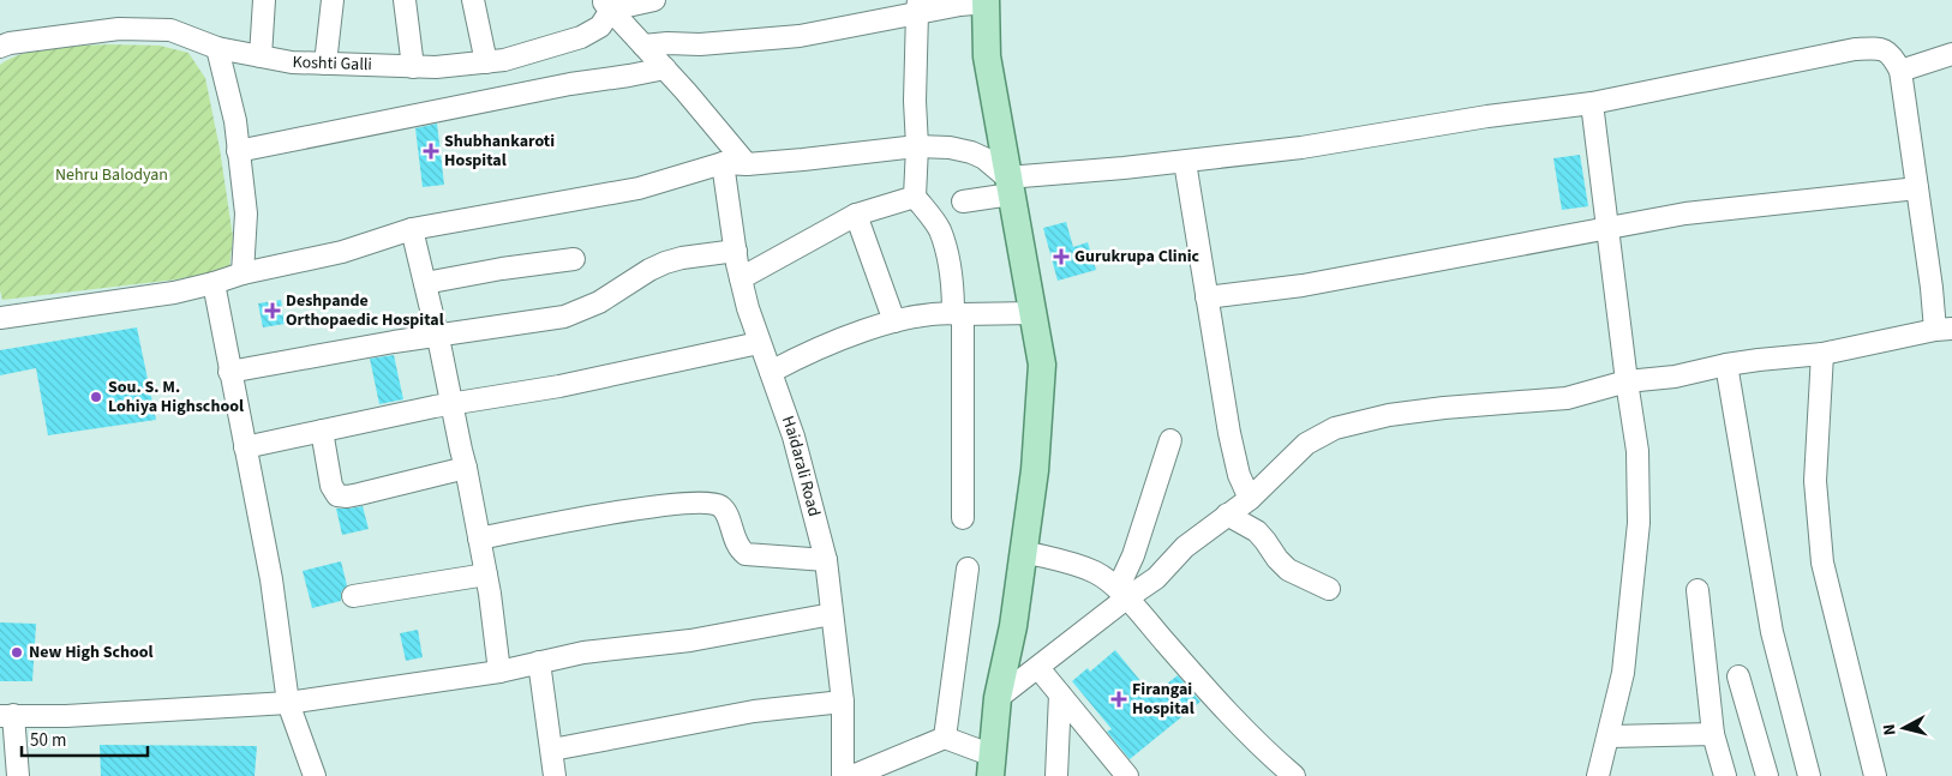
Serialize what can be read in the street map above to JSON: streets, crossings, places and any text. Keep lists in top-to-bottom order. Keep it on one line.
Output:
{"streets":{"street":["Koshti Galli","Haidarali Road"]},"parks":["Nehru Balodyan"],"places":{"health":["Shubhankaroti Hospital","Gurukrupa Clinic","Deshpande Orthopaedic Hospital","Firangai Hospital"],"other":["Sou. S. M. Lohiya Highschool","New High School"]},"scale_bar":"50 m","north":"left"}
